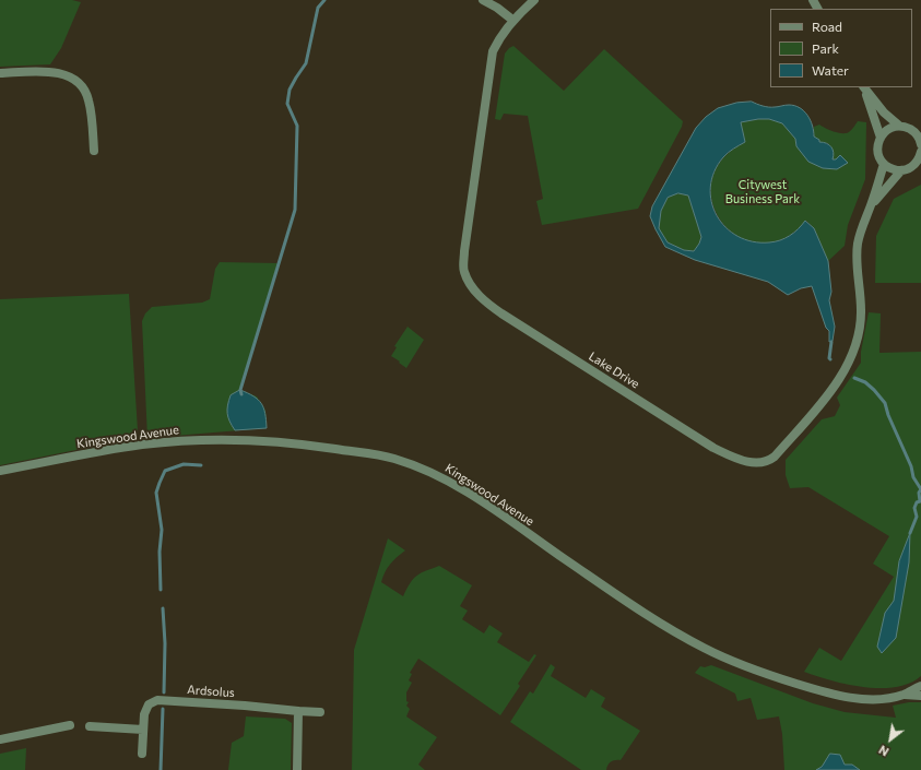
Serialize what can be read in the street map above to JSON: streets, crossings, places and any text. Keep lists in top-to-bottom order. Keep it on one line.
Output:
{"streets":{"street":["Lake Drive","Kingswood Avenue","Ardsolus"]},"parks":["Citywest Business Park"],"legend":["Road","Park","Water"],"north":"bottom left"}
